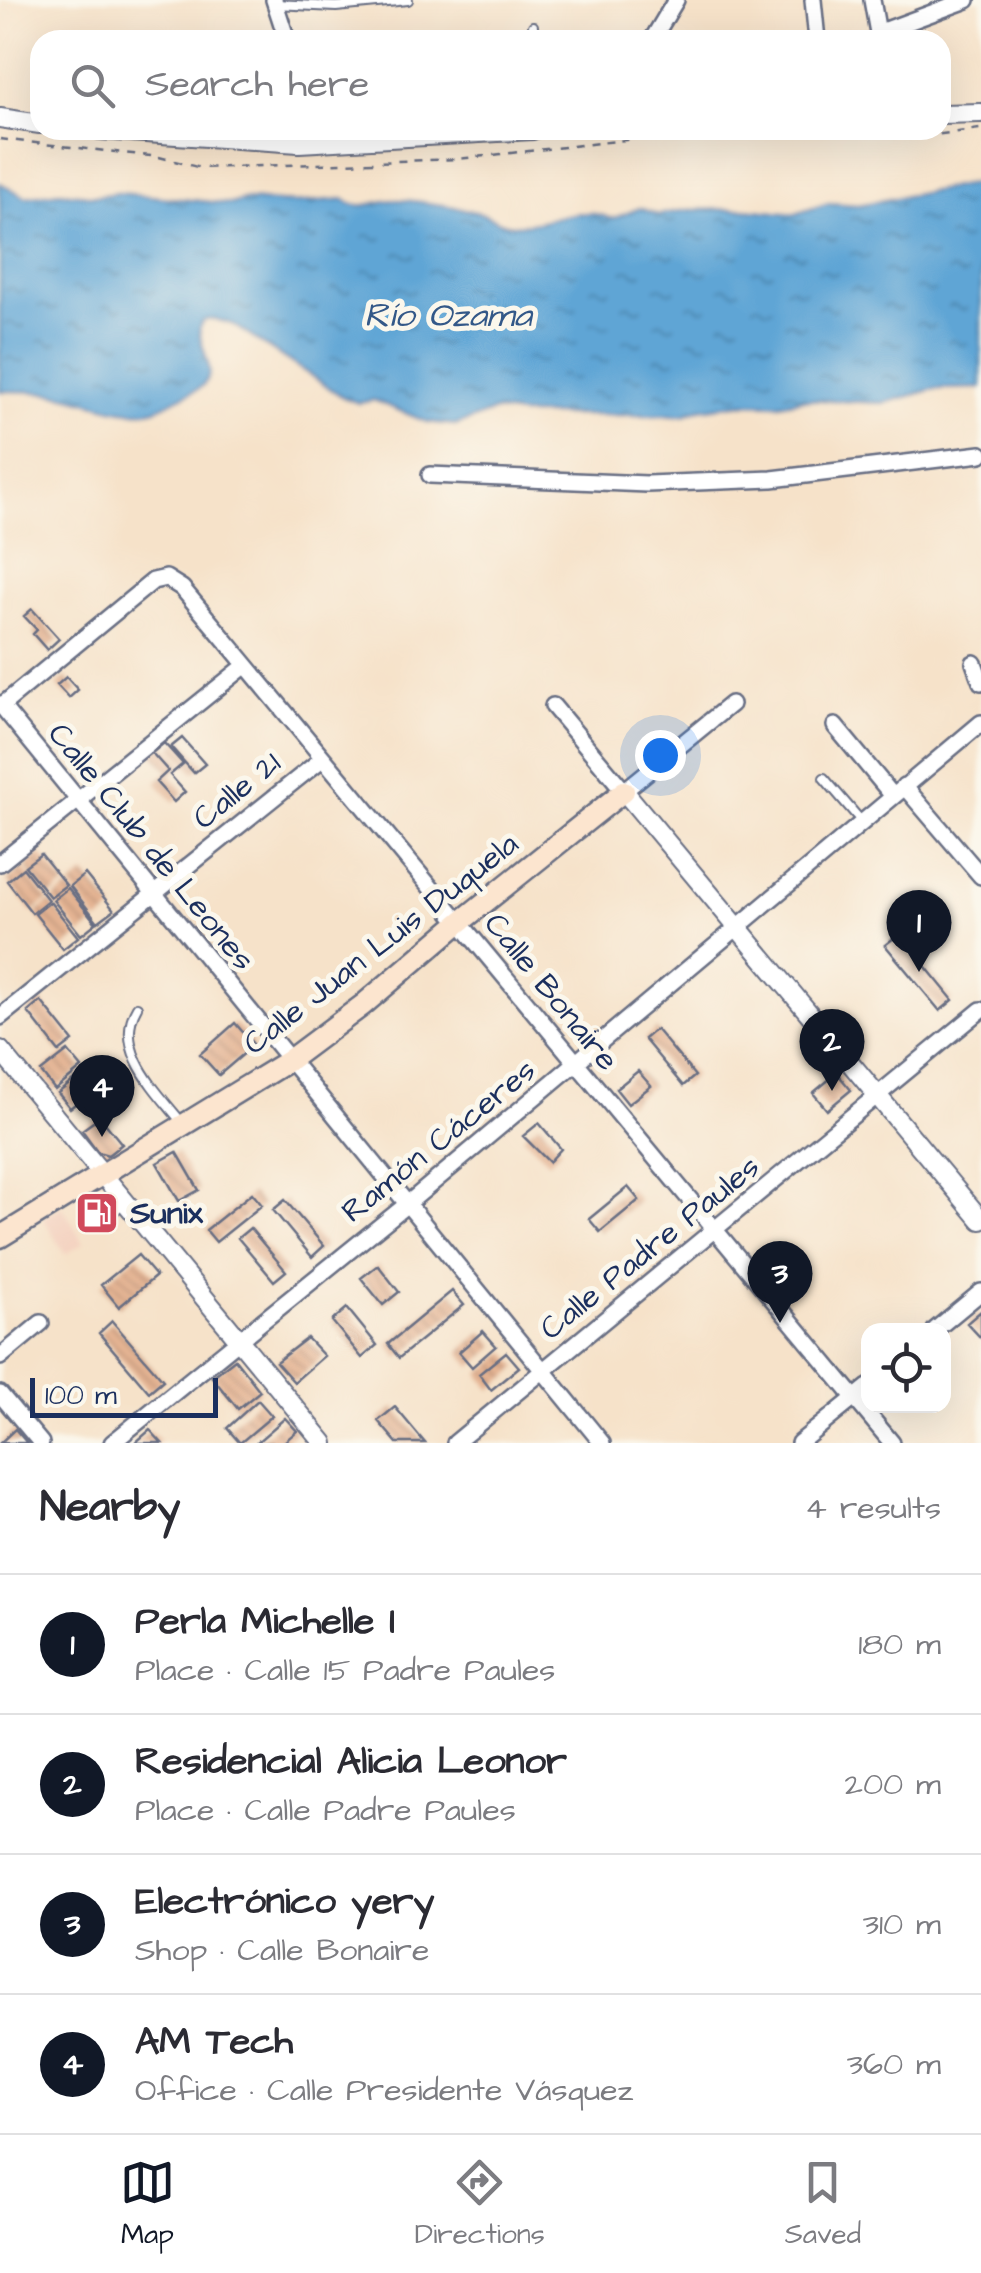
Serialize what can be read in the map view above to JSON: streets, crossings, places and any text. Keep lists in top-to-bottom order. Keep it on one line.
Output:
{"streets":{"main road":["Calle Juan Luis Duquela"],"street":["Calle 21","Calle Club de Leones","Calle Bonaire","Ramón Cáceres","Calle Padre Paules"]},"crossings":[["Calle 21","Calle Club de Leones"],["Calle 21","Calle Bonaire"],["Calle Club de Leones","Calle Juan Luis Duquela"],["Calle Club de Leones","Calle Bonaire"],["Calle Club de Leones","Ramón Cáceres"],["Calle Club de Leones","Calle Padre Paules"],["Calle Juan Luis Duquela","Calle Bonaire"],["Calle Bonaire","Ramón Cáceres"],["Calle Bonaire","Calle Padre Paules"]],"water":["Río Ozama"],"places":{"fuel station":["Sunix"]},"scale_bar":"100 m","page":{"search":"Search here","pins":["1","2","4","3"],"scale":"100 m","heading":["Nearby","4 results"],"list":[{"mark":"1","name":"Perla Michelle I","note":"Place · Calle 15 Padre Paules","value":"180 m"},{"mark":"2","name":"Residencial Alicia Leonor","note":"Place · Calle Padre Paules","value":"200 m"},{"mark":"3","name":"Electrónico yery","note":"Shop · Calle Bonaire","value":"310 m"},{"mark":"4","name":"AM Tech","note":"Office · Calle Presidente Vásquez","value":"360 m"}],"nav":["Map","Directions","Saved"]}}
